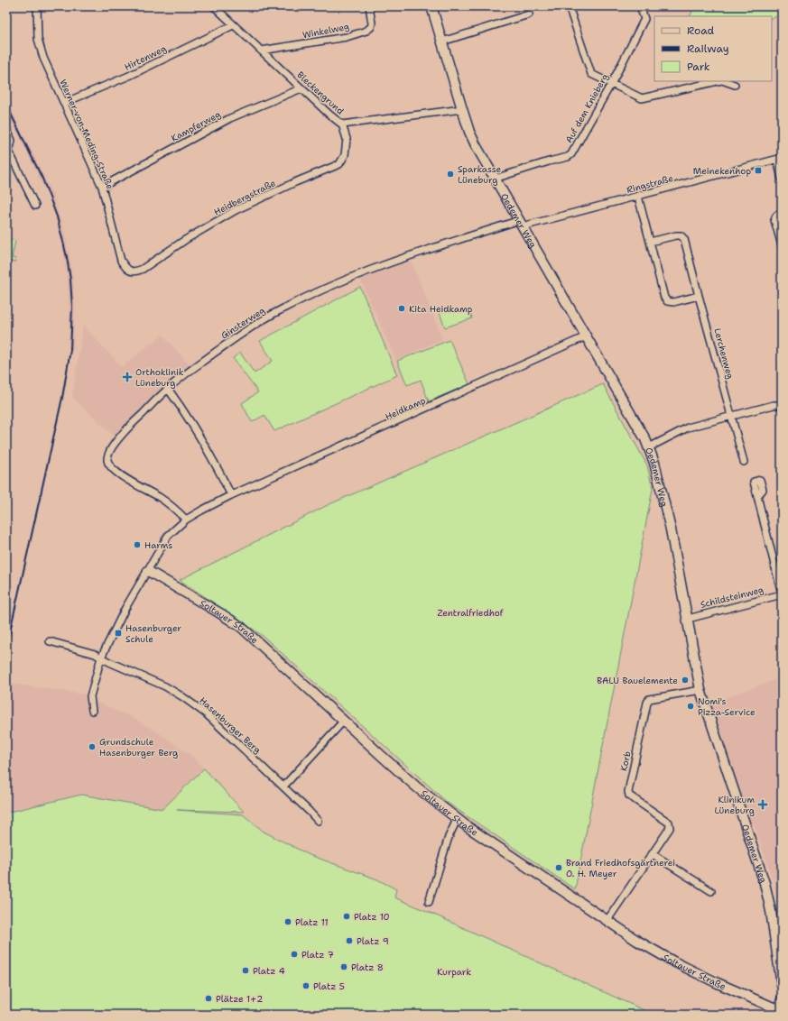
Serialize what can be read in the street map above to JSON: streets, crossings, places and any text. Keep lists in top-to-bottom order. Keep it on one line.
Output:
{"streets":{"street":["Winkelweg","Hirtenweg","Bleckengrund","Auf dem Knieberg","Kampferweg","Werner-von-Meding-Straße","Ringstraße","Heidbergstraße","Oedemer Weg","Ginsterweg","Lerchenweg","Heidkamp","Schildsteinweg","Soltauer Straße","Hasenburger Berg","Korb"]},"crossings":[["Winkelweg","Bleckengrund"],["Hirtenweg","Bleckengrund"],["Hirtenweg","Werner-von-Meding-Straße"],["Bleckengrund","Kampferweg"],["Bleckengrund","Heidbergstraße"],["Bleckengrund","Oedemer Weg"],["Auf dem Knieberg","Oedemer Weg"],["Kampferweg","Werner-von-Meding-Straße"],["Werner-von-Meding-Straße","Heidbergstraße"],["Ringstraße","Oedemer Weg"],["Ringstraße","Ginsterweg"],["Oedemer Weg","Ginsterweg"],["Oedemer Weg","Heidkamp"],["Oedemer Weg","Schildsteinweg"],["Oedemer Weg","Korb"],["Ginsterweg","Heidkamp"],["Heidkamp","Soltauer Straße"],["Soltauer Straße","Korb"]],"parks":["Zentralfriedhof","Kurpark"],"places":{"transit":["Meinekenhop","Hasenburger Schule"],"other":["Sparkasse Lüneburg","Kita Heidkamp","Harms","BALU Bauelemente","Nomi's Pizza-Service","Grundschule Hasenburger Berg","Brand Friedhofsgärtnerei O. H. Meyer","Platz 10","Platz 11","Platz 9","Platz 7","Platz 8","Platz 4","Platz 5","Plätze 1+2"],"health":["Orthoklinik Lüneburg","Klinikum Lüneburg"]},"legend":["Road","Railway","Park"]}
